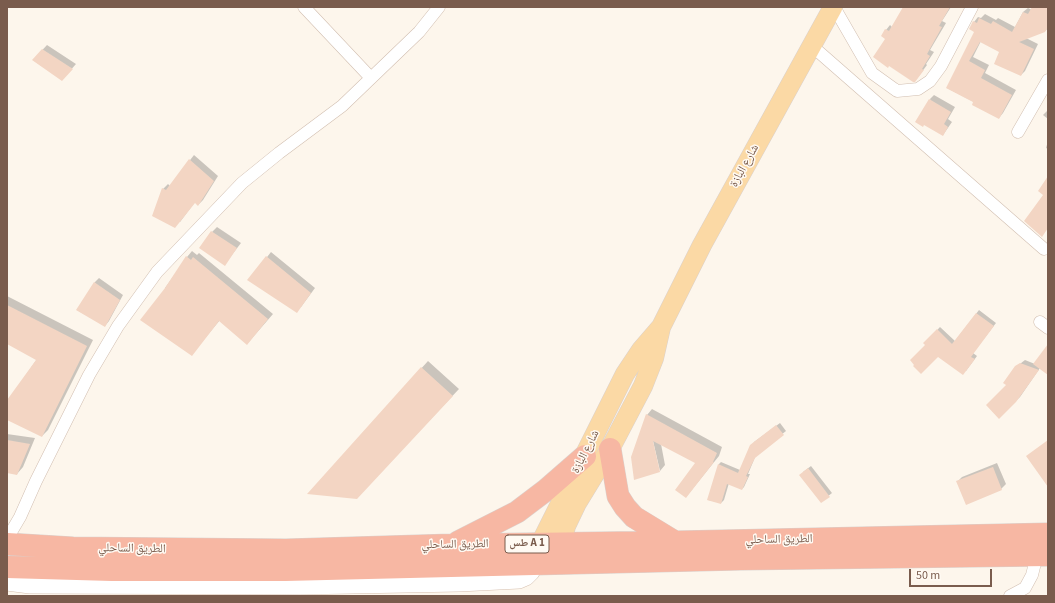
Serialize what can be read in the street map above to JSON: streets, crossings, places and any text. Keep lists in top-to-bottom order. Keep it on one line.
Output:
{"streets":{"highway":["الطريق الساحلي","طس A 1"],"main road":["شارع البازة"]},"crossings":[["شارع البازة","الطريق الساحلي"]],"scale_bar":"50 m"}
